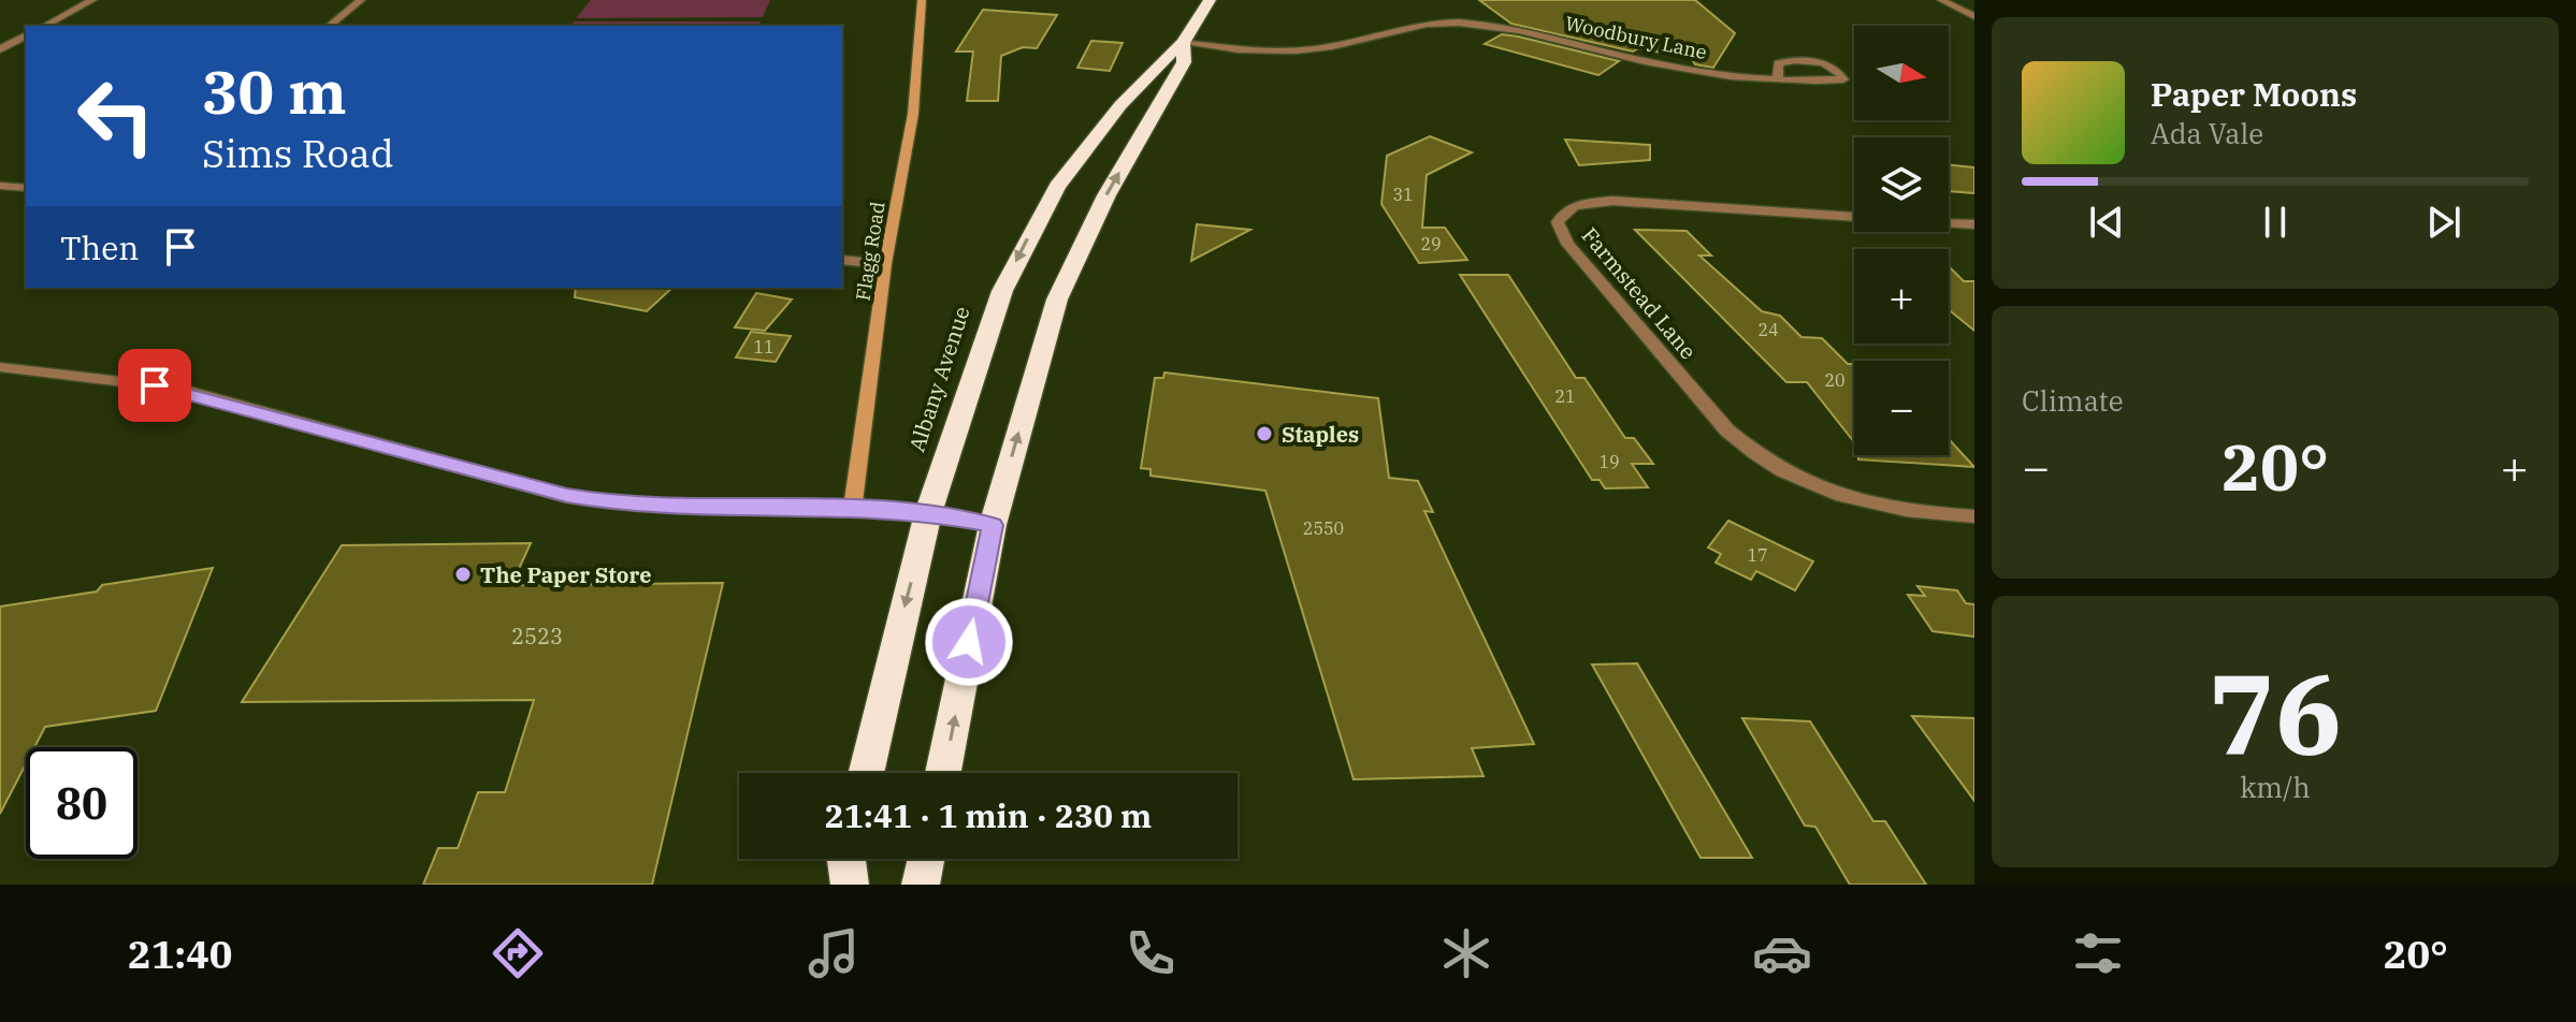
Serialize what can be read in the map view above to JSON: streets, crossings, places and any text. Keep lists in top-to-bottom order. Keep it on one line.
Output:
{"streets":{"highway":["Albany Avenue"],"street":["Woodbury Lane","Flagg Road","Farmstead Lane"]},"crossings":[["Woodbury Lane","Albany Avenue"]],"places":["Staples","The Paper Store"],"house_numbers":["31","29","24","11","20","21","19","2550","17","2523"],"north":"right","page":{"map_buttons":["+","−"],"turn":["30 m","Sims Road"],"song":["Paper Moons","Ada Vale"],"then":"Then","tile":["Climate",["76","km/h"]],"heat":["−","20°","+"],"limit":"80","trip":"21:41 · 1 min · 230 m","tabs":["21:40","20°"]}}
